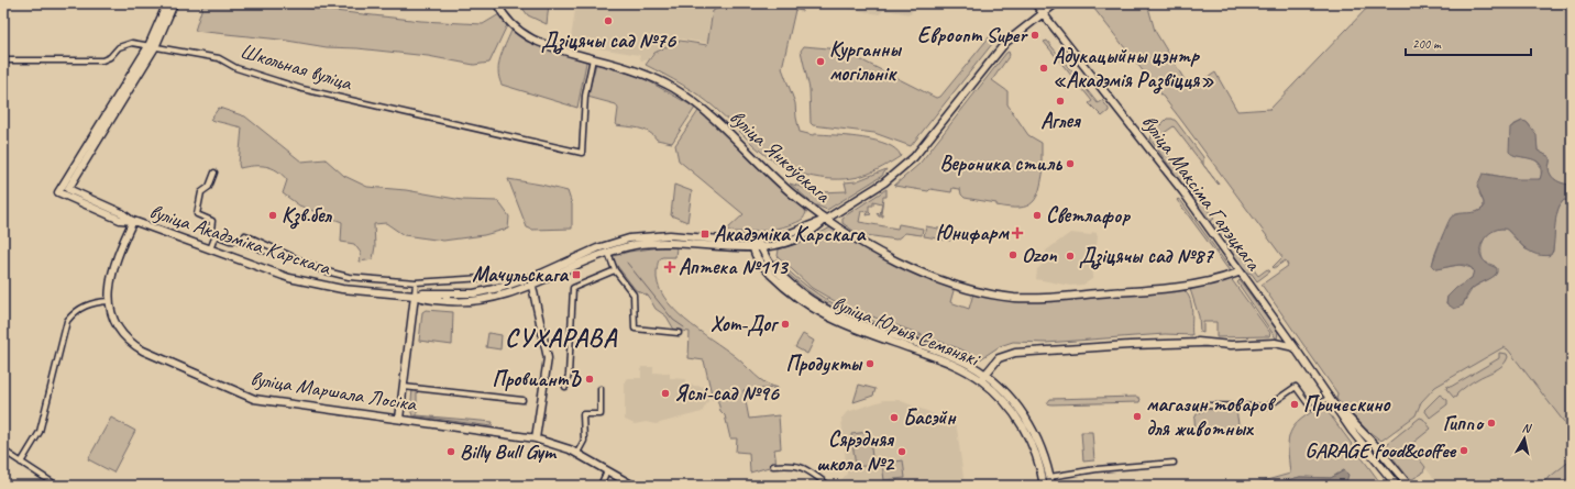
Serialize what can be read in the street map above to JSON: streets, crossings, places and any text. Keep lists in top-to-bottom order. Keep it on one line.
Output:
{"streets":{"main road":["вуліца Янкоўскага","вуліца Максіма Гарэцкага","вуліца Акадэміка Карскага","вуліца Юрыя Семянякі","вуліца Маршала Лосіка"],"street":["Школьная вуліца"]},"crossings":[["Школьная вуліца","вуліца Янкоўскага"],["вуліца Янкоўскага","вуліца Максіма Гарэцкага"],["вуліца Янкоўскага","вуліца Акадэміка Карскага"],["вуліца Акадэміка Карскага","вуліца Юрыя Семянякі"],["вуліца Акадэміка Карскага","вуліца Маршала Лосіка"]],"districts":["СУХАРАВА"],"places":{"other":["Дзіцячы сад №76","Евроопт Super","Курганны могільнік","Адукацыйны цэнтр «Акадэмія Развіцця»","Аглея","Вероника стиль","Кзв.бел","Светлафор","Ozon","Дзіцячы сад №87","Хот-Дог","Продукты","ПровиантЪ","Яслі-сад №96","Прическино","магазин товаров для животных","Басэйн","Гиппо","GARAGE food&coffee","Billy Bull Gym","Сярэдняя школа №2"],"health":["Юнифарм","Аптека №113"],"transit":["Акадэміка Карскага","Мачульскага"]},"scale_bar":"200 m","north":"top"}
